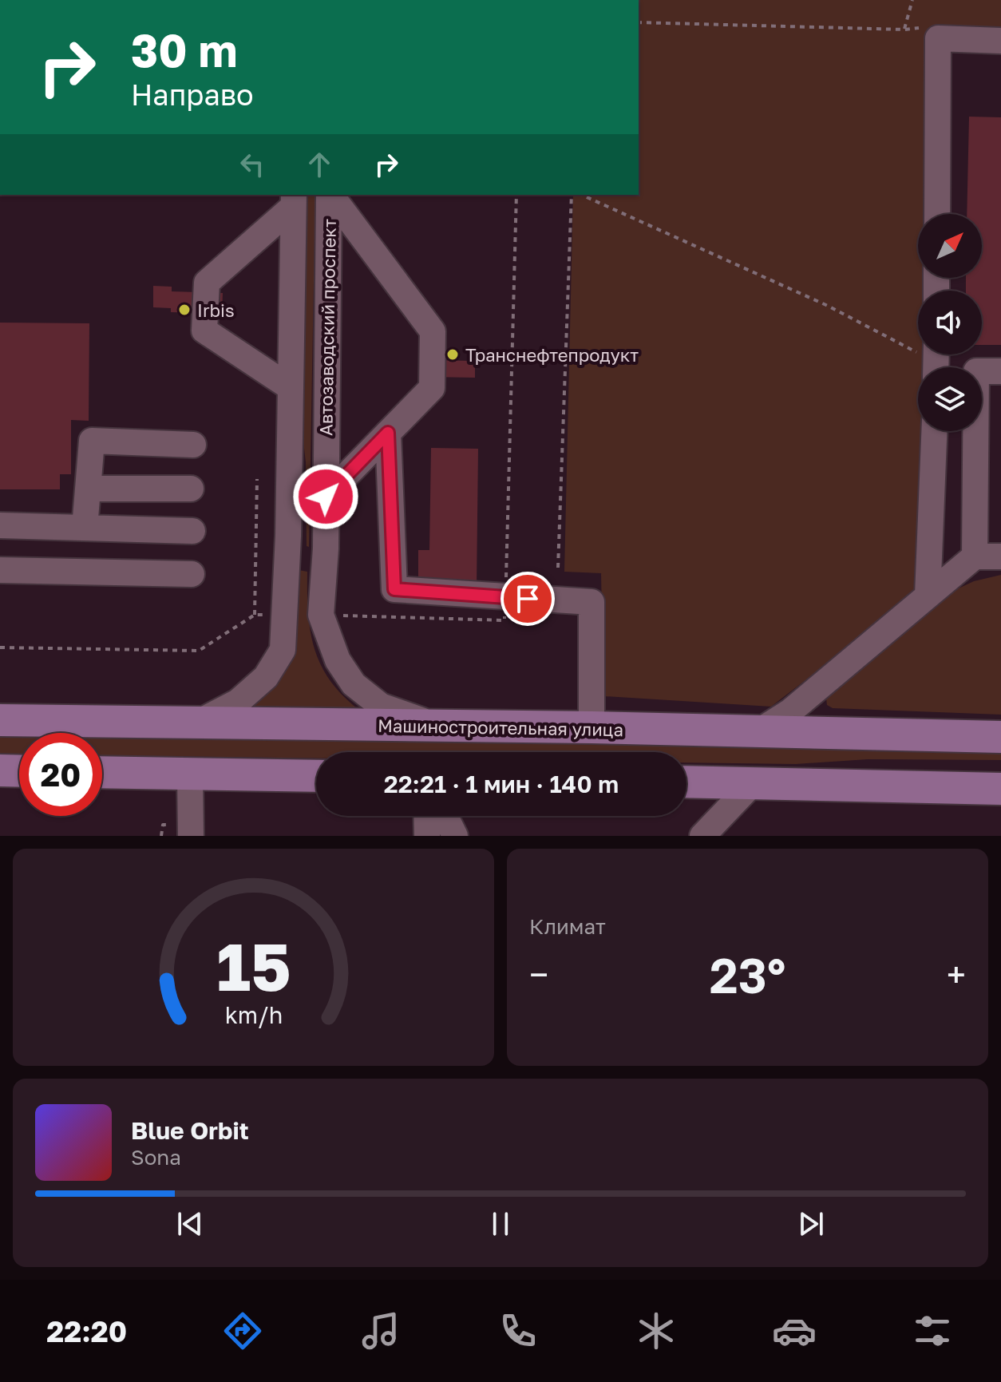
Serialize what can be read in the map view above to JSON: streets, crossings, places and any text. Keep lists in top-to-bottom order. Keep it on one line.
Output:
{"streets":{"main road":["Машиностроительная улица"],"street":["Автозаводский проспект"]},"crossings":[["Автозаводский проспект","Машиностроительная улица"]],"places":["Irbis","Транснефтепродукт"],"north":"top right","page":{"turn":["30 m","Направо"],"limit":"20","trip":"22:21 · 1 мин · 140 m","tile":"Климат","heat":["−","23°","+"],"song":["Blue Orbit","Sona"],"tabs":"22:20","gauge":["15","km/h"]}}
